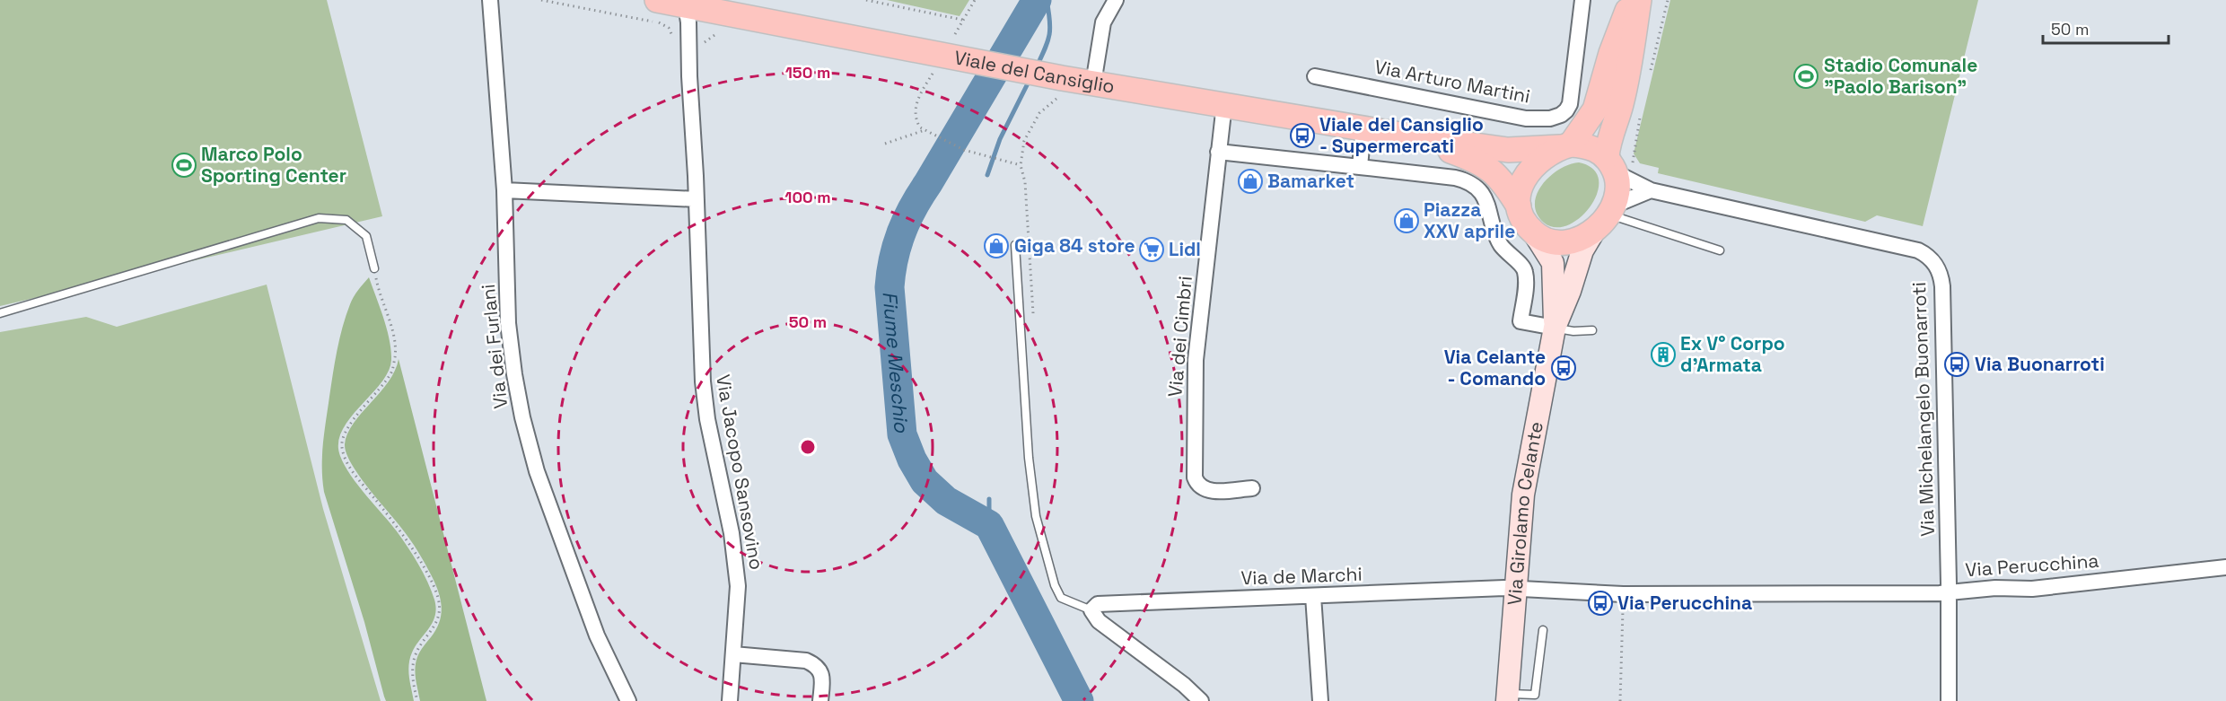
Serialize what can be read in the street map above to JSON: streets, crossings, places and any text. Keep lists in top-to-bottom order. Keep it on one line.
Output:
{"streets":{"main road":["Viale del Cansiglio","Via Girolamo Celante"],"street":["Via Arturo Martini","Via dei Cimbri","Via dei Furlani","Via Michelangelo Buonarroti","Via Jacopo Sansovino","Via Perucchina","Via de Marchi"]},"crossings":[["Viale del Cansiglio","Via dei Cimbri"],["Viale del Cansiglio","Via Michelangelo Buonarroti"],["Viale del Cansiglio","Via Jacopo Sansovino"],["Viale del Cansiglio","Via Girolamo Celante"],["Via Michelangelo Buonarroti","Via Girolamo Celante"],["Via Michelangelo Buonarroti","Via Perucchina"],["Via Girolamo Celante","Via Perucchina"],["Via Girolamo Celante","Via de Marchi"],["Via Perucchina","Via de Marchi"]],"water":["Fiume Meschio"],"places":{"sports":["Stadio Comunale \"Paolo Barison\"","Marco Polo Sporting Center"],"bus stop":["Viale del Cansiglio - Supermercati","Via Buonarroti","Via Celante - Comando","Via Perucchina"],"shop":["Bamarket","Piazza XXV aprile","Giga 84 store"],"supermarket":["Lidl"],"building":["Ex V° Corpo d'Armata"]},"scale_bar":"50 m","rings":["150 m","100 m","50 m"]}
